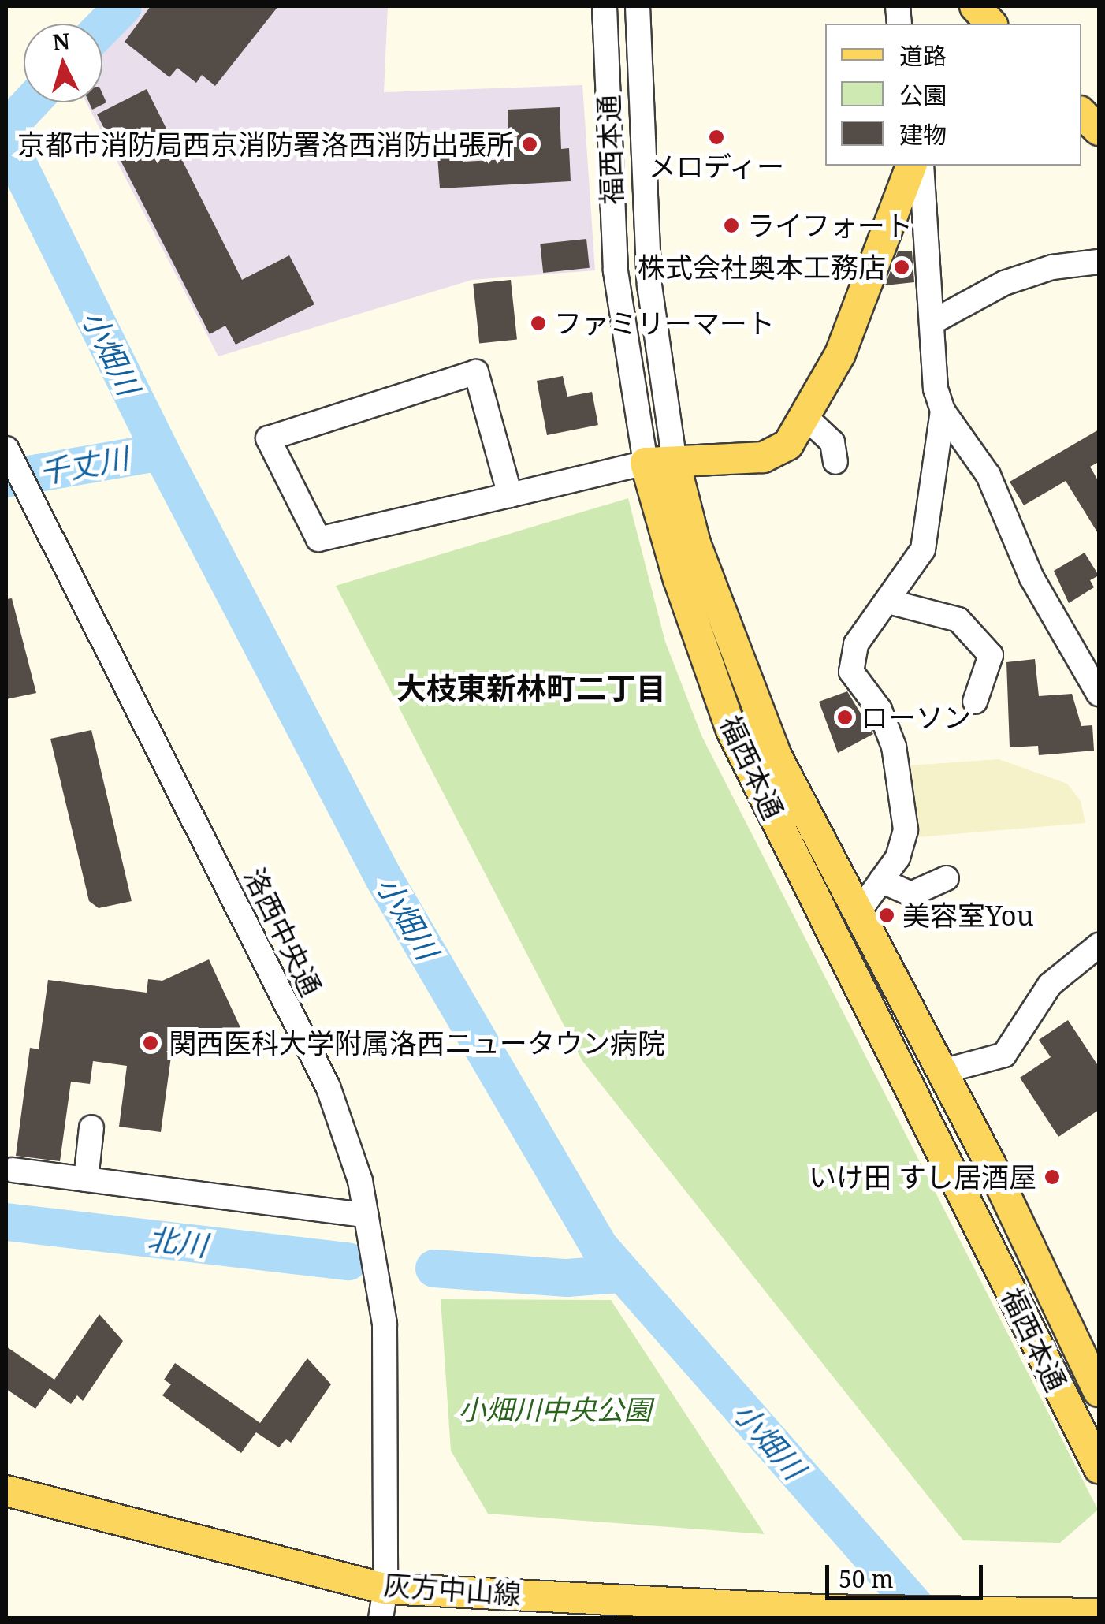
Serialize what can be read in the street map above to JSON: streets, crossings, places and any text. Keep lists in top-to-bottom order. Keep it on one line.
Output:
{"streets":{"main road":["福西本通","灰方中山線"],"street":["洛西中央通"]},"crossings":[["洛西中央通","灰方中山線"]],"districts":["大枝東新林町二丁目"],"water":["小畑川","千丈川","北川"],"parks":["小畑川中央公園"],"places":["メロディー","京都市消防局西京消防署洛西消防出張所","ライフォート","株式会社奥本工務店","ファミリーマート","ローソン","美容室You","関西医科大学附属洛西ニュータウン病院","いけ田 すし居酒屋"],"legend":["道路","公園","建物"],"scale_bar":"50 m","north":"top"}
